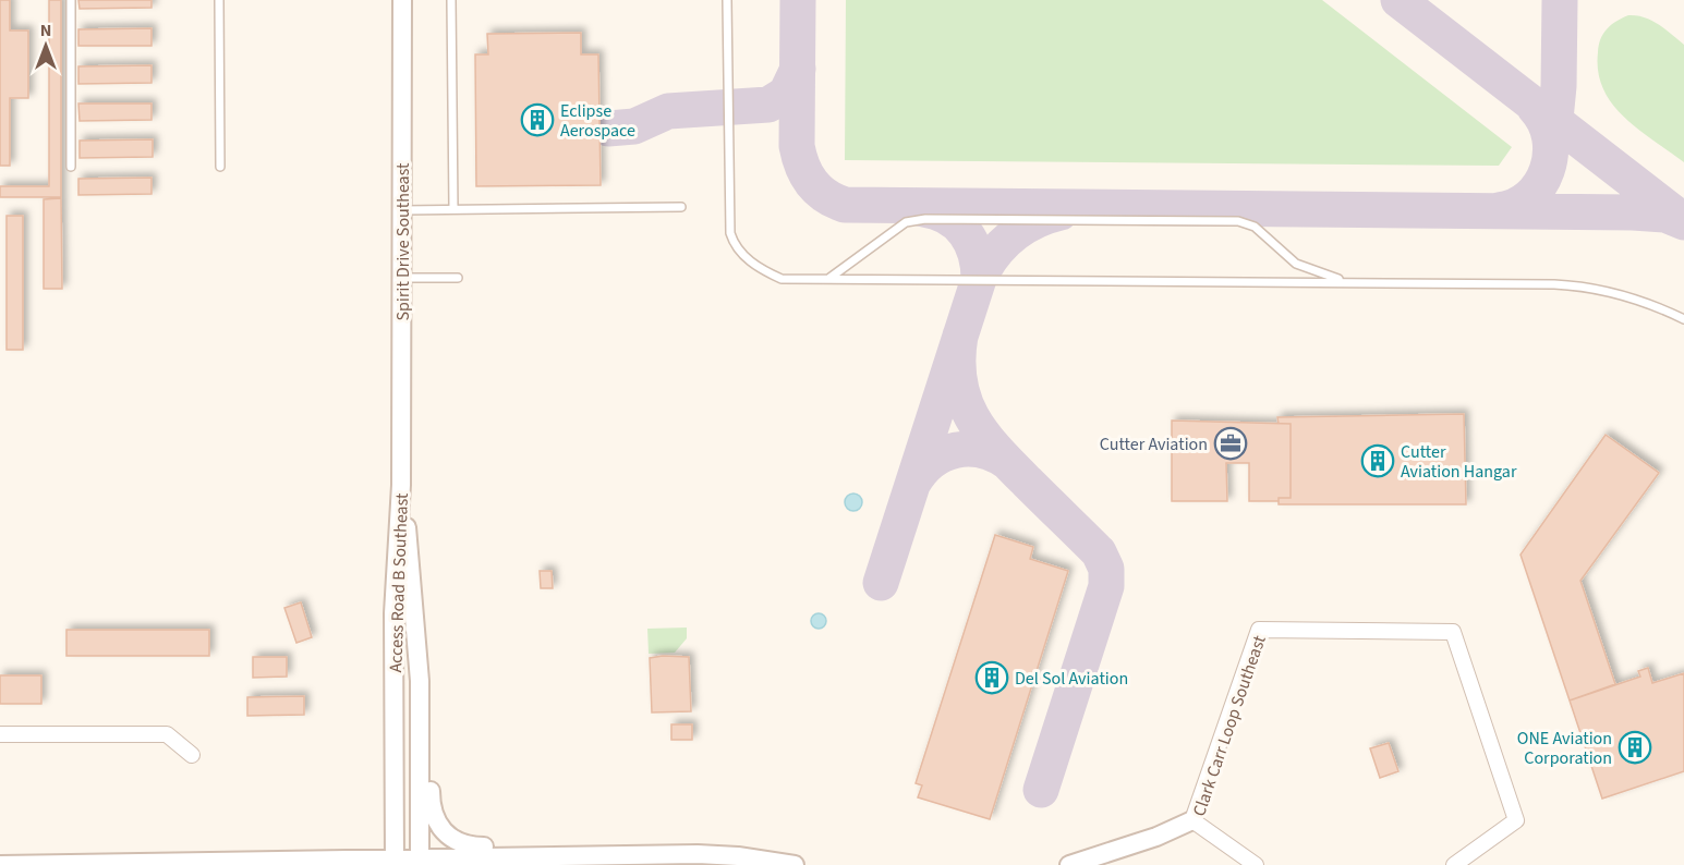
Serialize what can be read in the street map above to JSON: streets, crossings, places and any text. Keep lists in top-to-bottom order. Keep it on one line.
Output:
{"streets":{"street":["Spirit Drive Southeast","Access Road B Southeast","Clark Carr Loop Southeast"]},"crossings":[["Spirit Drive Southeast","Access Road B Southeast"]],"places":{"building":["Eclipse Aerospace","Cutter Aviation Hangar","Del Sol Aviation","ONE Aviation Corporation"],"office":["Cutter Aviation"]},"north":"top"}
